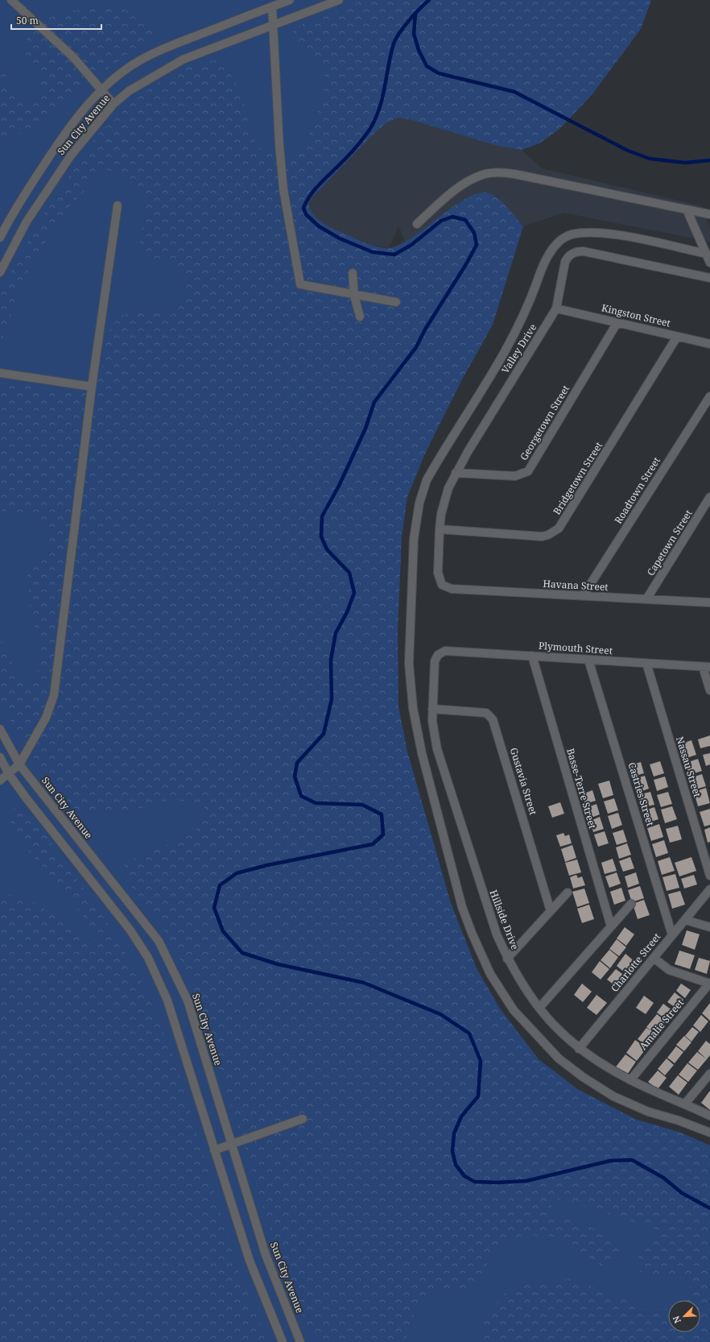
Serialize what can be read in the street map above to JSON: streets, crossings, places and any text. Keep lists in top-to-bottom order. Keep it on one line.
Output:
{"streets":{"street":["Sun City Avenue","Kingston Street","Valley Drive","Georgetown Street","Bridgetown Street","Roadtown Street","Capetown Street","Havana Street","Plymouth Street","Nassau Street","Gustavia Street","Basse-Terre Street","Castries Street","Hillside Drive","Charlotte Street","Amalie Street"]},"crossings":[["Kingston Street","Valley Drive"],["Kingston Street","Georgetown Street"],["Kingston Street","Bridgetown Street"],["Valley Drive","Georgetown Street"],["Valley Drive","Bridgetown Street"],["Valley Drive","Havana Street"],["Roadtown Street","Havana Street"],["Capetown Street","Havana Street"],["Plymouth Street","Nassau Street"],["Plymouth Street","Basse-Terre Street"],["Plymouth Street","Castries Street"],["Plymouth Street","Hillside Drive"],["Gustavia Street","Hillside Drive"],["Castries Street","Charlotte Street"],["Hillside Drive","Charlotte Street"],["Hillside Drive","Amalie Street"]],"scale_bar":"50 m","north":"bottom left"}
